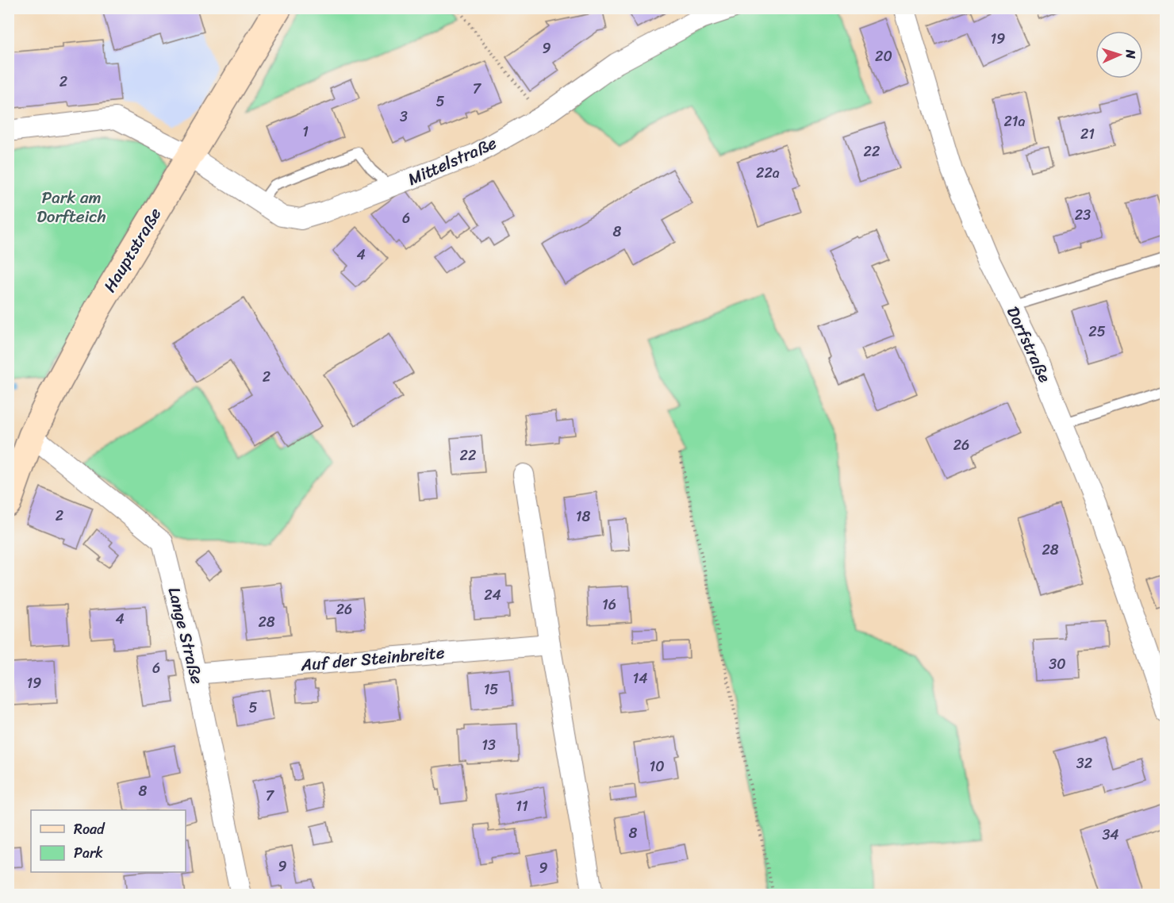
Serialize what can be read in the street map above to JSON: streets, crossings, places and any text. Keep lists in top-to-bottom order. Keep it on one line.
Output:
{"streets":{"street":["Mittelstraße","Hauptstraße","Dorfstraße","Lange Straße","Auf der Steinbreite"]},"crossings":[["Mittelstraße","Hauptstraße"],["Hauptstraße","Lange Straße"],["Lange Straße","Auf der Steinbreite"]],"parks":["Park am Dorfteich"],"house_numbers":["19","9","20","2","7","5","3","21a","1","21","22","22a","23","6","8","4","25","2","26","22","2","18","28","24","16","26","4","28","30","6","14","19","15","5","13","32","10","8","7","11","8","34","9","9"],"legend":["Road","Park"],"north":"right"}
